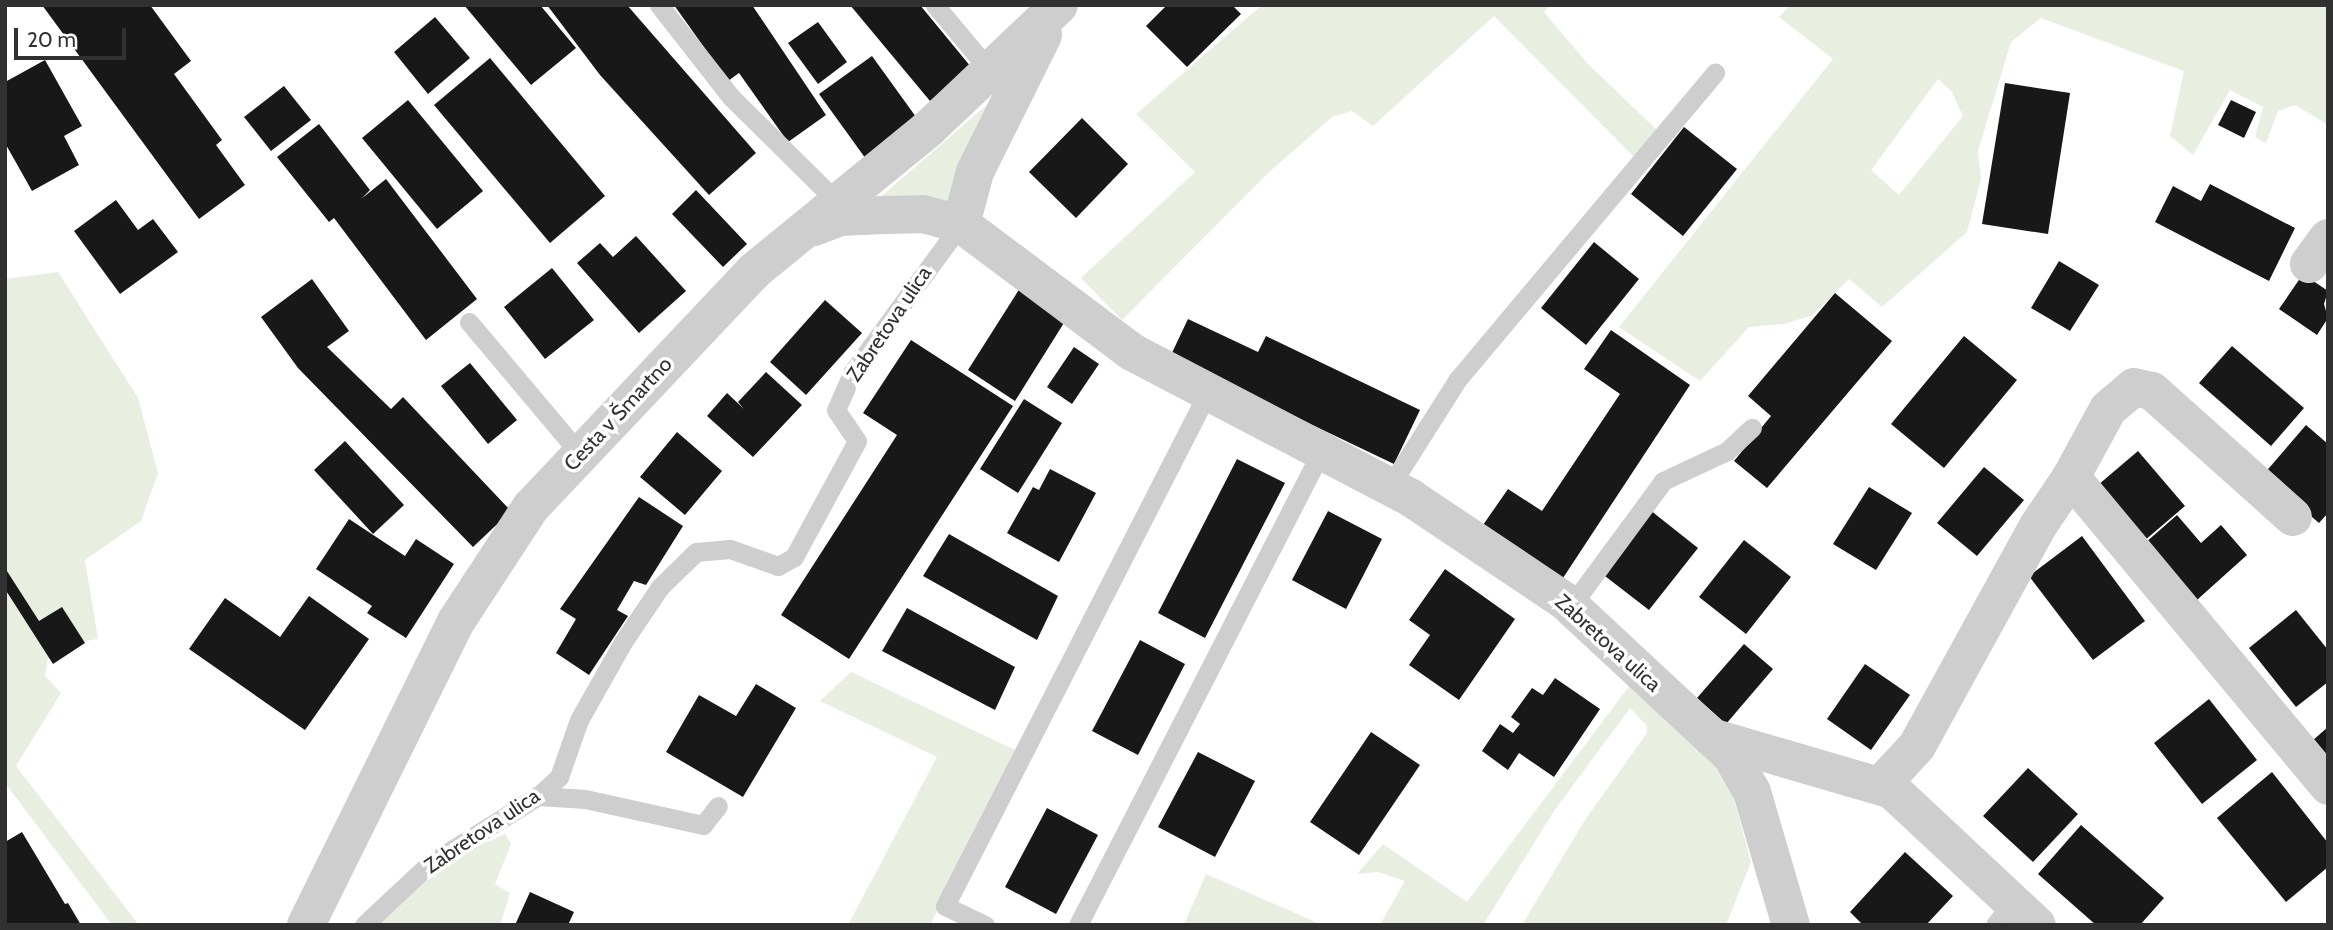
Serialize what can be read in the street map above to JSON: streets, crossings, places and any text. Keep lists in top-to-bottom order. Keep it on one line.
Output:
{"streets":{"street":["Zabretova ulica","Cesta v Šmartno"]},"scale_bar":"20 m"}
